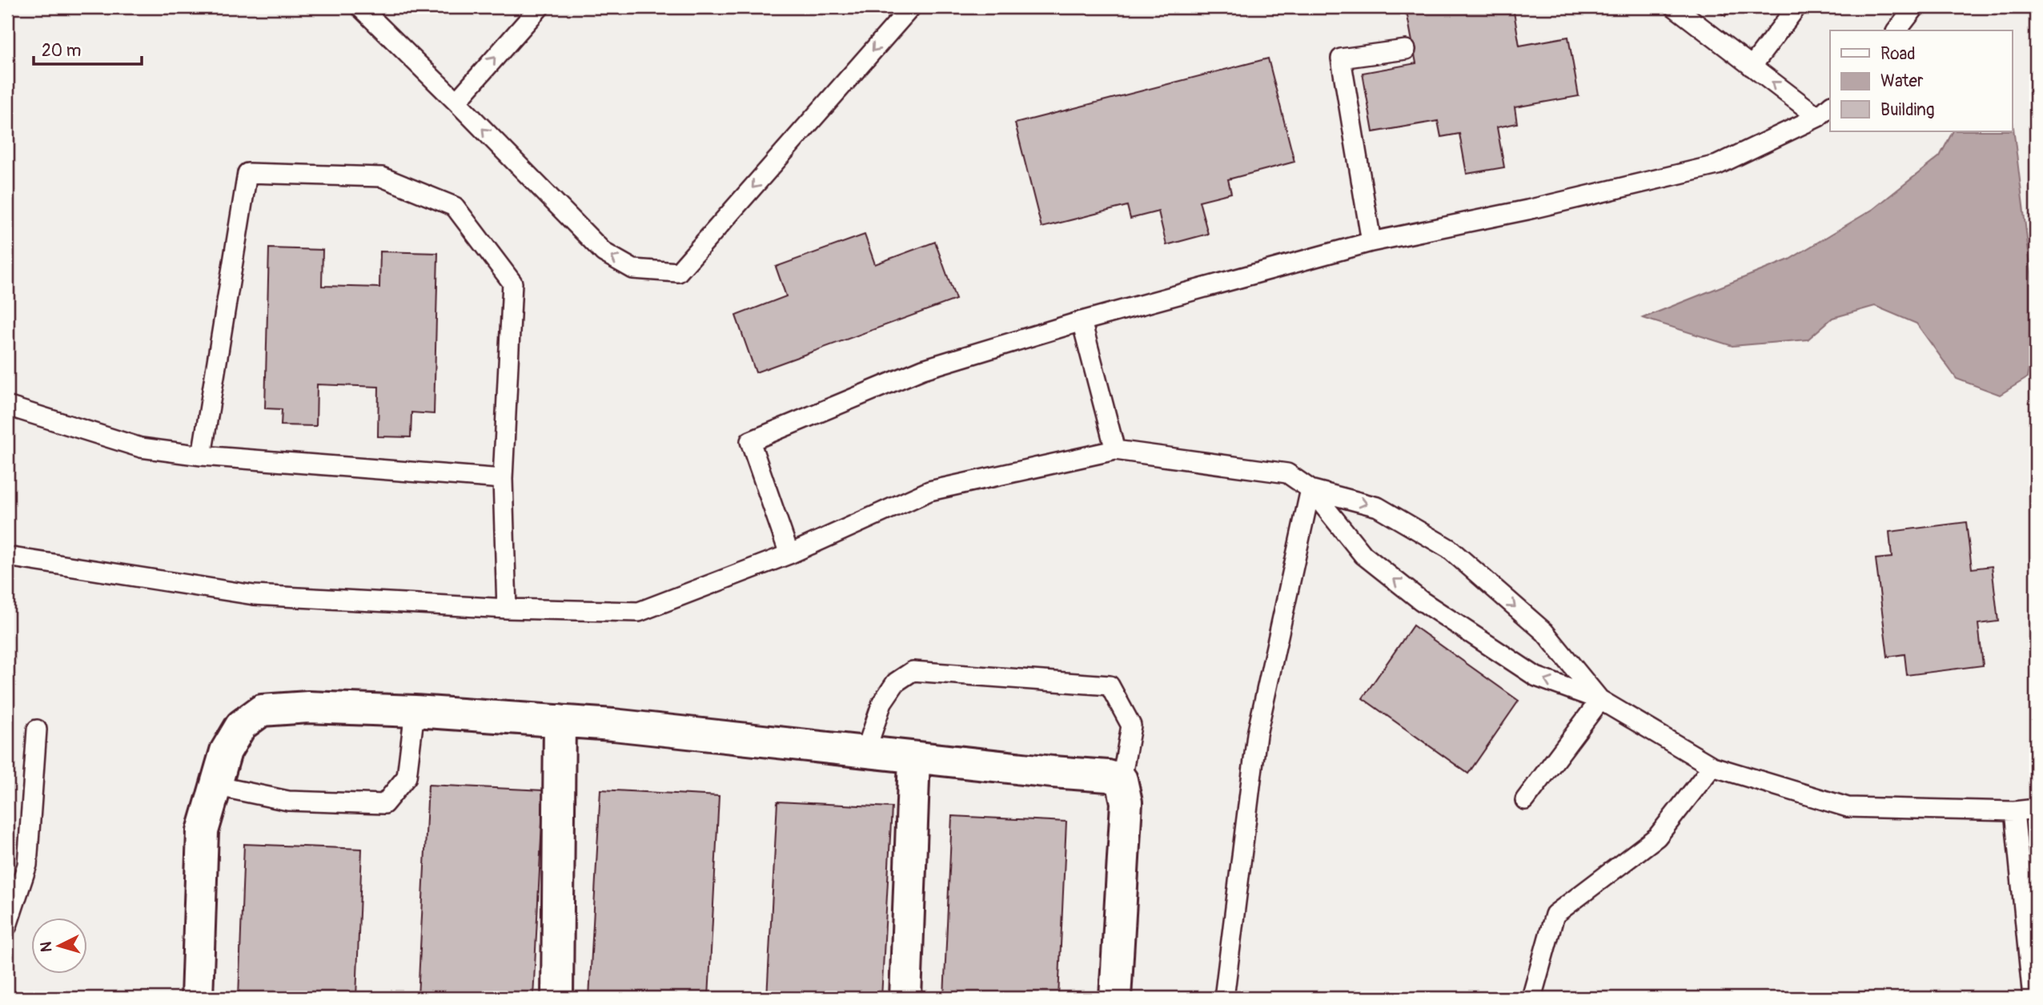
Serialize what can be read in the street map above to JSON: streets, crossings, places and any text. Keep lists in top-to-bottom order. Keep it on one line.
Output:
{"legend":["Road","Water","Building"],"scale_bar":"20 m","north":"left"}
